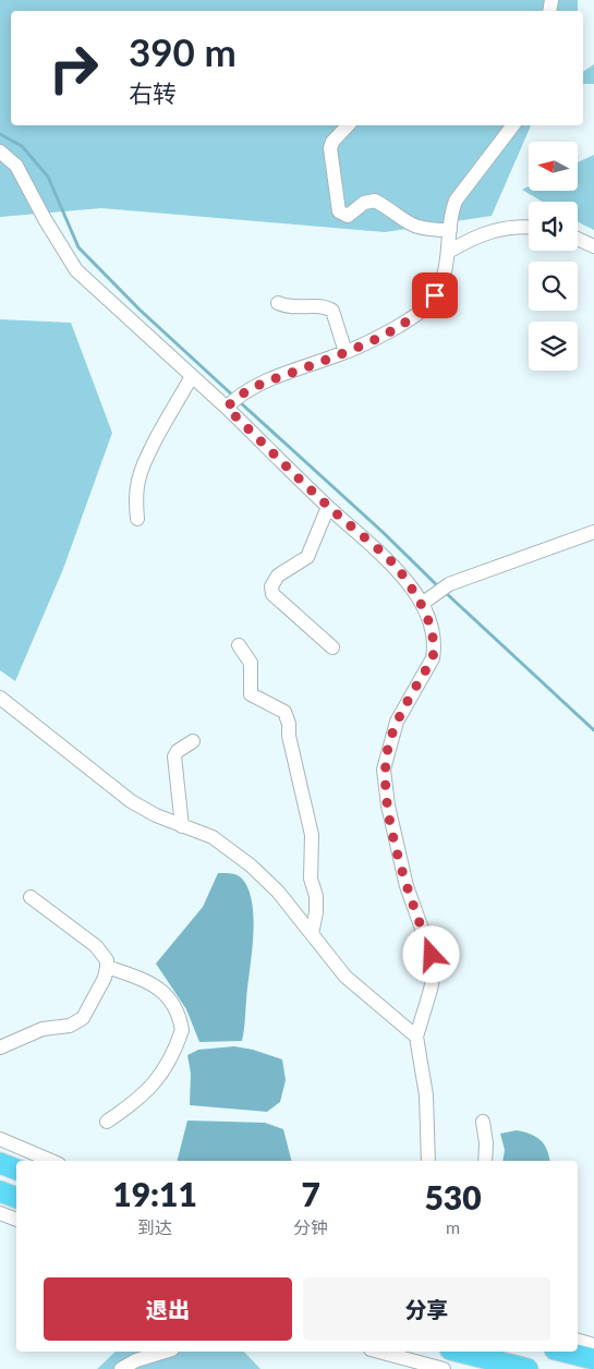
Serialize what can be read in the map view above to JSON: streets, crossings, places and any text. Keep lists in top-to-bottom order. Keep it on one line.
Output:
{"north":"left","page":{"turn":["390 m","右转"],"eta":["19:11","到达","7","分钟","530","m"],"buttons":["退出","分享"]}}
